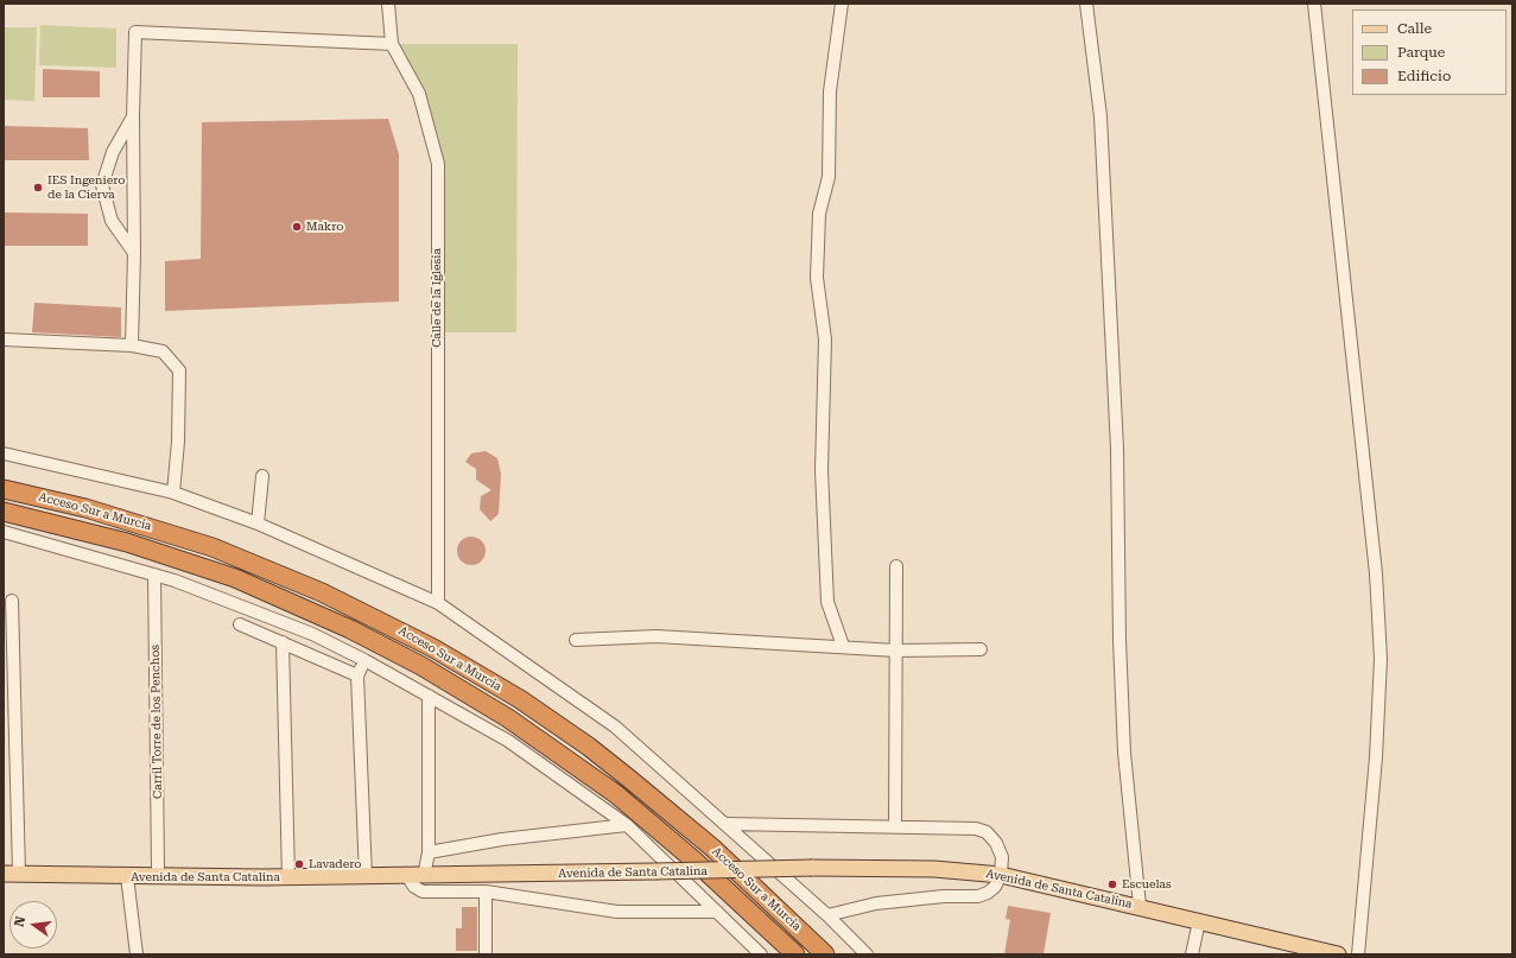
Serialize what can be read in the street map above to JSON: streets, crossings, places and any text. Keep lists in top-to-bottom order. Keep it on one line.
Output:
{"streets":{"highway":["Acceso Sur a Murcia"],"main road":["Avenida de Santa Catalina"],"street":["Calle de la Iglesia","Carril Torre de los Penchos"]},"places":["IES Ingeniero de la Cierva","Makro","Lavadero","Escuelas"],"legend":["Calle","Parque","Edificio"],"north":"left"}
